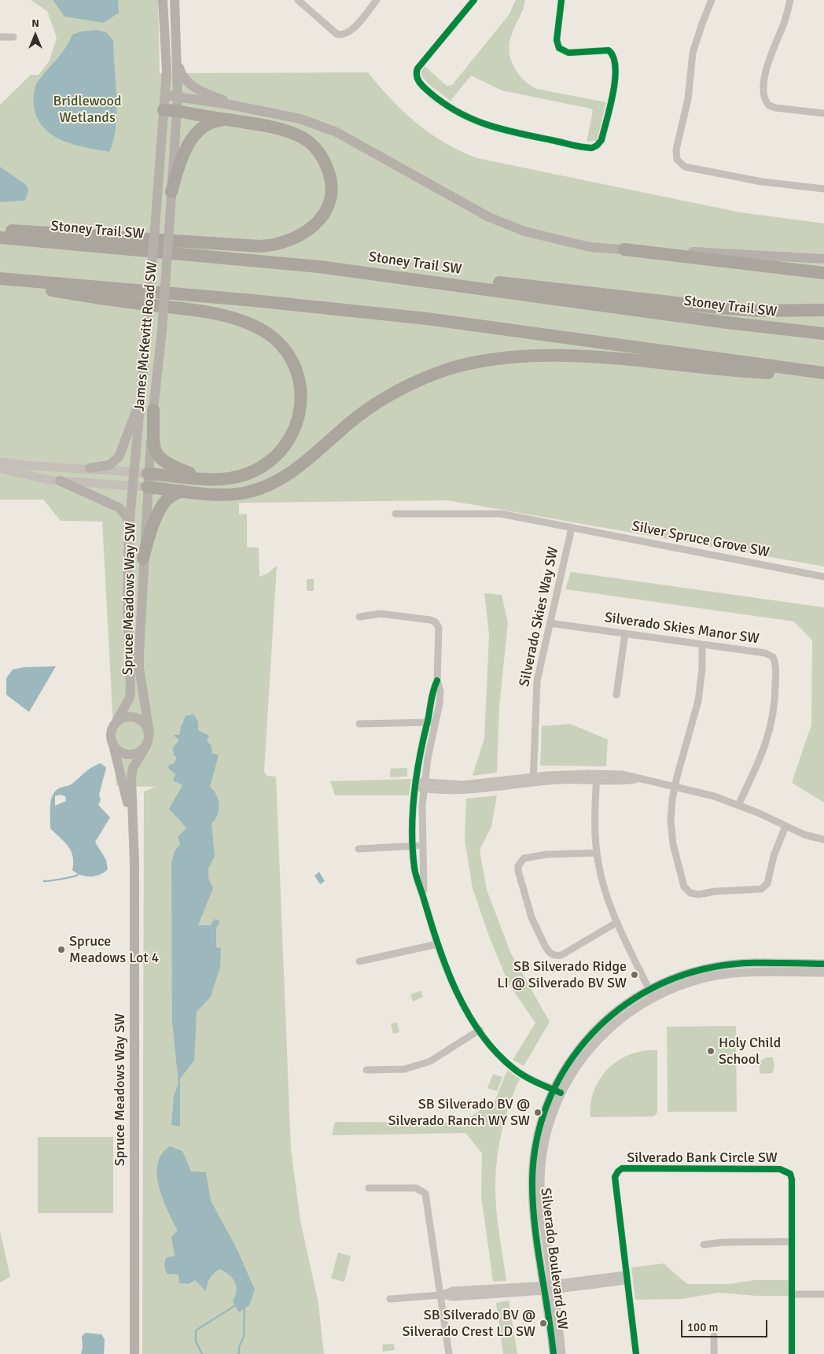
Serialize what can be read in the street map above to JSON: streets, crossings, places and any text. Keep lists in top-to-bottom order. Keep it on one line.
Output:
{"streets":{"highway":["Stoney Trail SW"],"main road":["James McKevitt Road SW","Spruce Meadows Way SW"],"street":["Silver Spruce Grove SW","Silverado Skies Way SW","Silverado Skies Manor SW","Silverado Bank Circle SW","Silverado Boulevard SW"]},"crossings":[["James McKevitt Road SW","Spruce Meadows Way SW"],["Silver Spruce Grove SW","Silverado Skies Way SW"],["Silverado Skies Way SW","Silverado Skies Manor SW"]],"parks":["Bridlewood Wetlands"],"places":["Spruce Meadows Lot 4","SB Silverado Ridge LI @ Silverado BV SW","Holy Child School","SB Silverado BV @ Silverado Ranch WY SW","SB Silverado BV @ Silverado Crest LD SW"],"scale_bar":"100 m","north":"top"}
